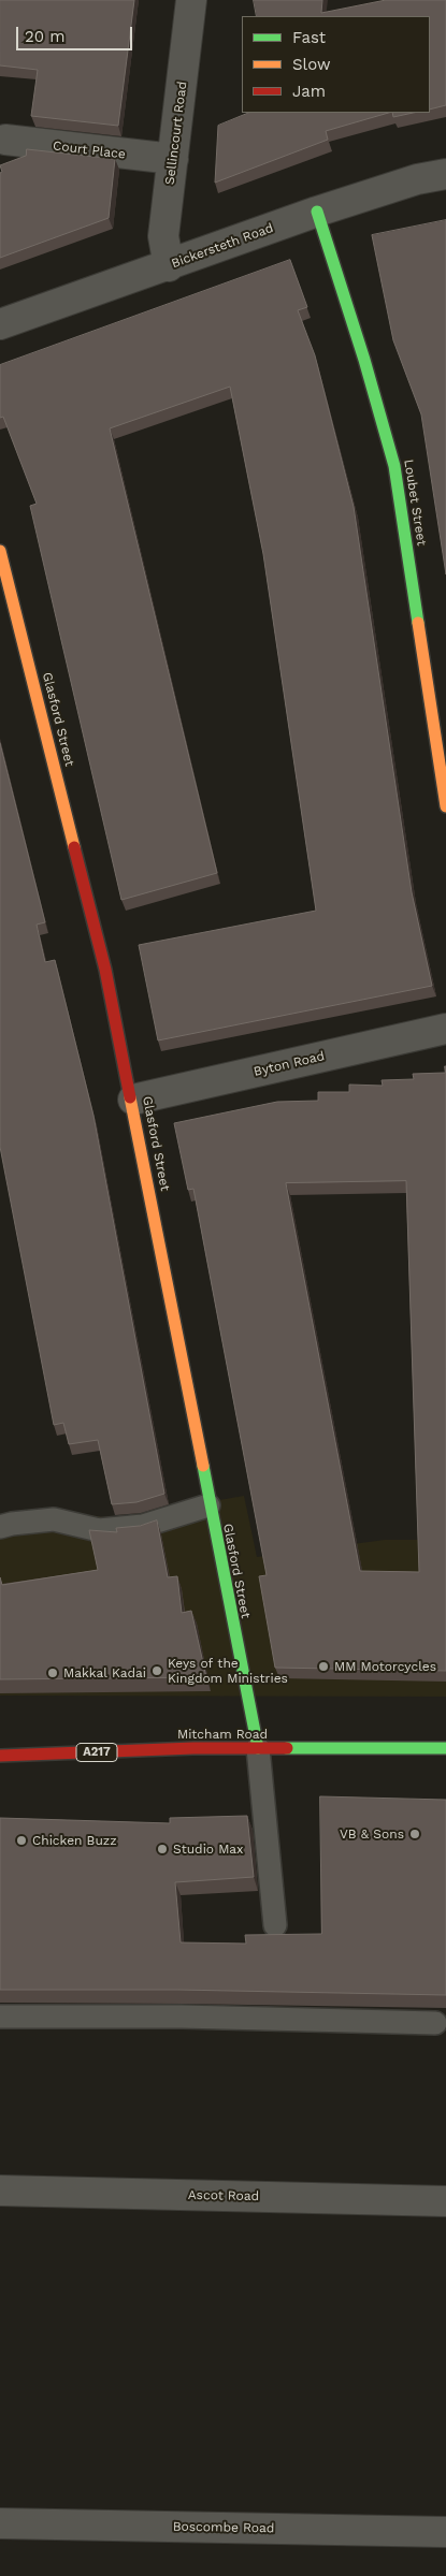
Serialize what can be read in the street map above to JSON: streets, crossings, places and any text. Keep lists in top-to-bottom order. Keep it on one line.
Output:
{"streets":{"street":["Sellincourt Road","Court Place","Bickersteth Road","Loubet Street","Glasford Street","Byton Road","Mitcham Road","A217","Ascot Road","Boscombe Road"]},"crossings":[["Sellincourt Road","Court Place"],["Sellincourt Road","Bickersteth Road"],["Bickersteth Road","Loubet Street"],["Glasford Street","Byton Road"],["Glasford Street","Mitcham Road"]],"places":["MM Motorcycles","Keys of the Kingdom Ministries","Makkal Kadai","VB & Sons","Chicken Buzz","Studio Max"],"legend":["Fast","Slow","Jam"],"scale_bar":"20 m"}
